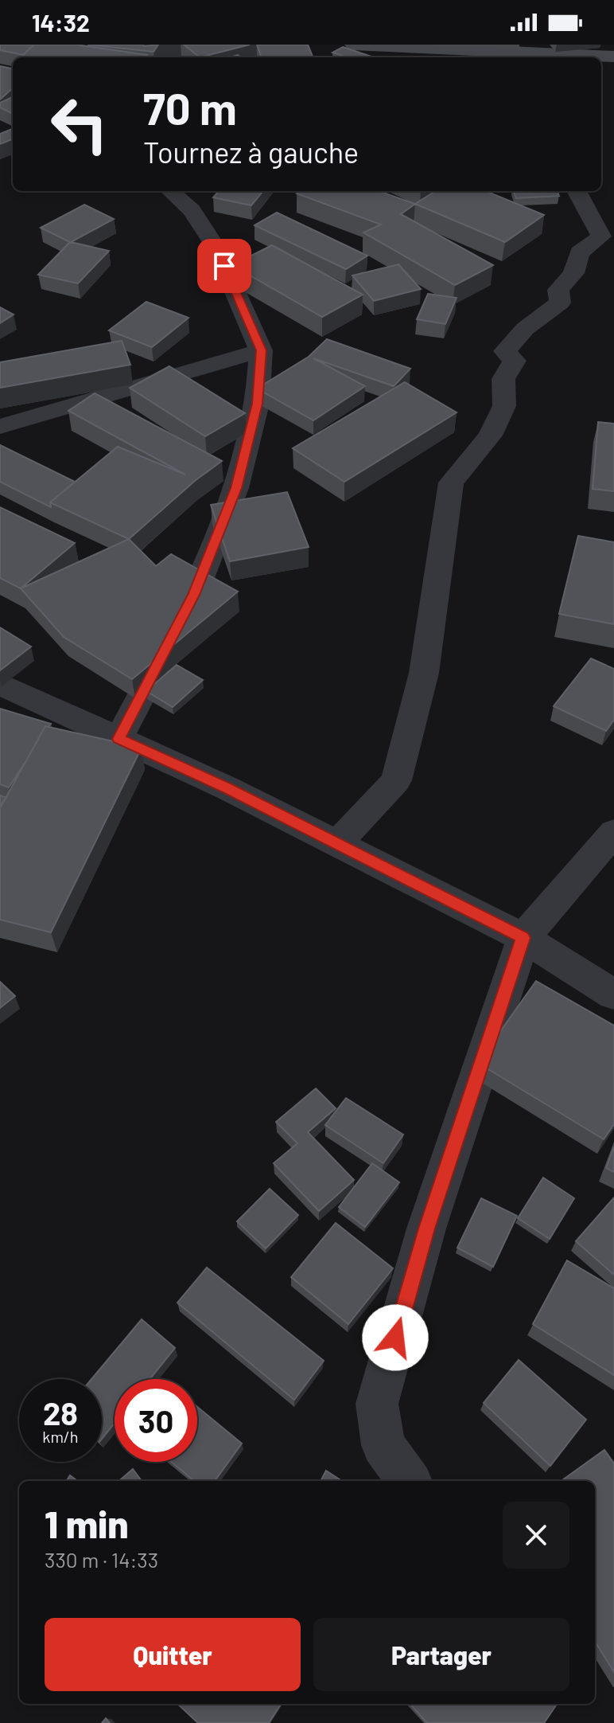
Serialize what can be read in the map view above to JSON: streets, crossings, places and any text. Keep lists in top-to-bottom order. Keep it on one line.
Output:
{"page":{"status":"14:32","turn":["70 m","Tournez à gauche"],"speed":"28 km/h","limit":"30","heading":["1 min","330 m · 14:33"],"buttons":["Quitter","Partager"]}}
